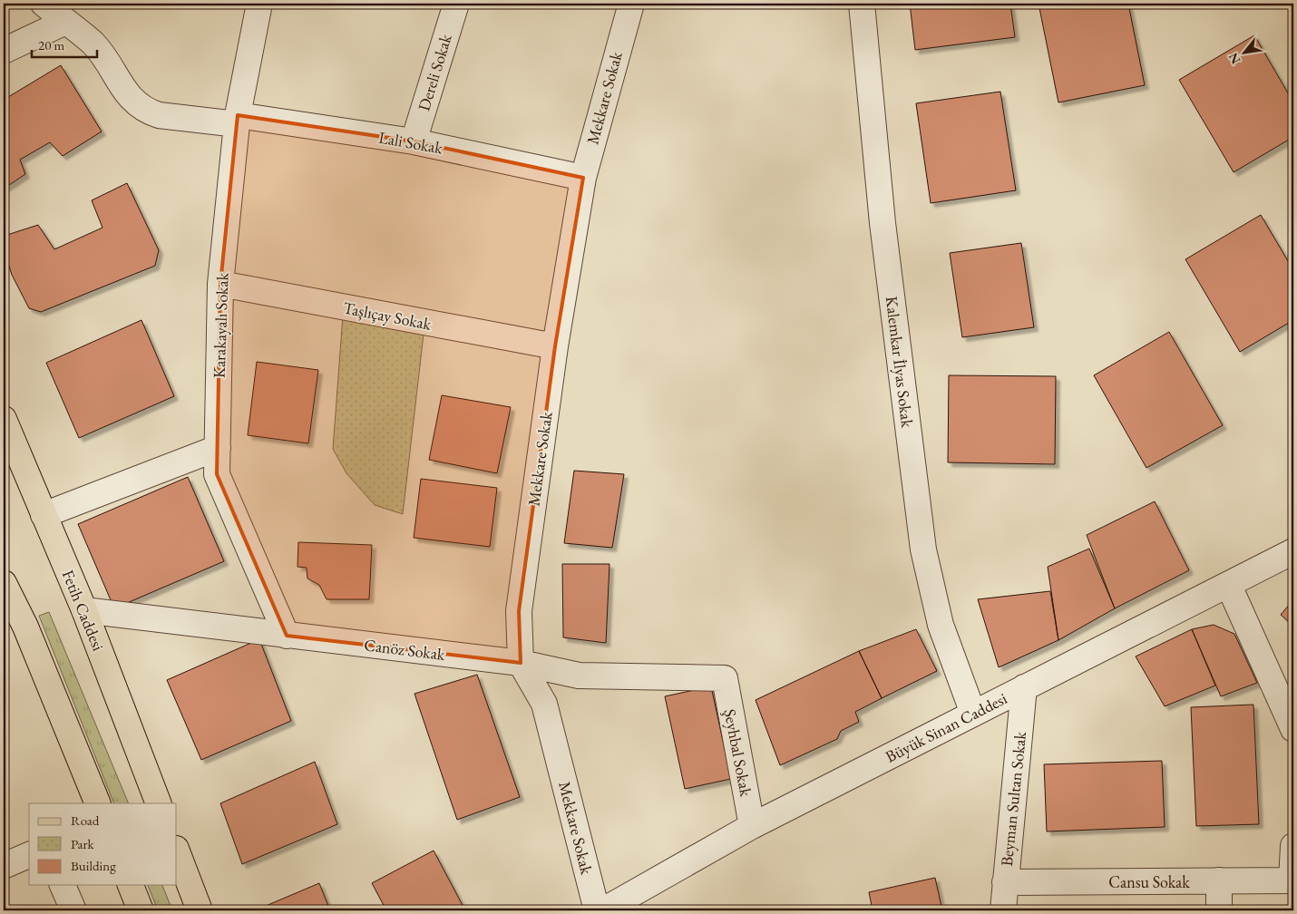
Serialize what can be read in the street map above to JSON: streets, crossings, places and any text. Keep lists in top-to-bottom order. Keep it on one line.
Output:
{"streets":{"main road":["Fetih Caddesi"],"street":["Dereli Sokak","Mekkare Sokak","Lali Sokak","Taşlıçay Sokak","Karakayalı Sokak","Kalemkar İlyas Sokak","Canöz Sokak","Büyük Sinan Caddesi","Şeyhbal Sokak","Beyman Sultan Sokak","Cansu Sokak"]},"crossings":[["Dereli Sokak","Lali Sokak"],["Mekkare Sokak","Lali Sokak"],["Mekkare Sokak","Taşlıçay Sokak"],["Mekkare Sokak","Canöz Sokak"],["Lali Sokak","Karakayalı Sokak"],["Taşlıçay Sokak","Karakayalı Sokak"],["Karakayalı Sokak","Canöz Sokak"],["Kalemkar İlyas Sokak","Büyük Sinan Caddesi"],["Fetih Caddesi","Canöz Sokak"],["Canöz Sokak","Şeyhbal Sokak"],["Büyük Sinan Caddesi","Şeyhbal Sokak"],["Büyük Sinan Caddesi","Beyman Sultan Sokak"],["Beyman Sultan Sokak","Cansu Sokak"]],"legend":["Road","Park","Building"],"scale_bar":"20 m","north":"bottom left"}
